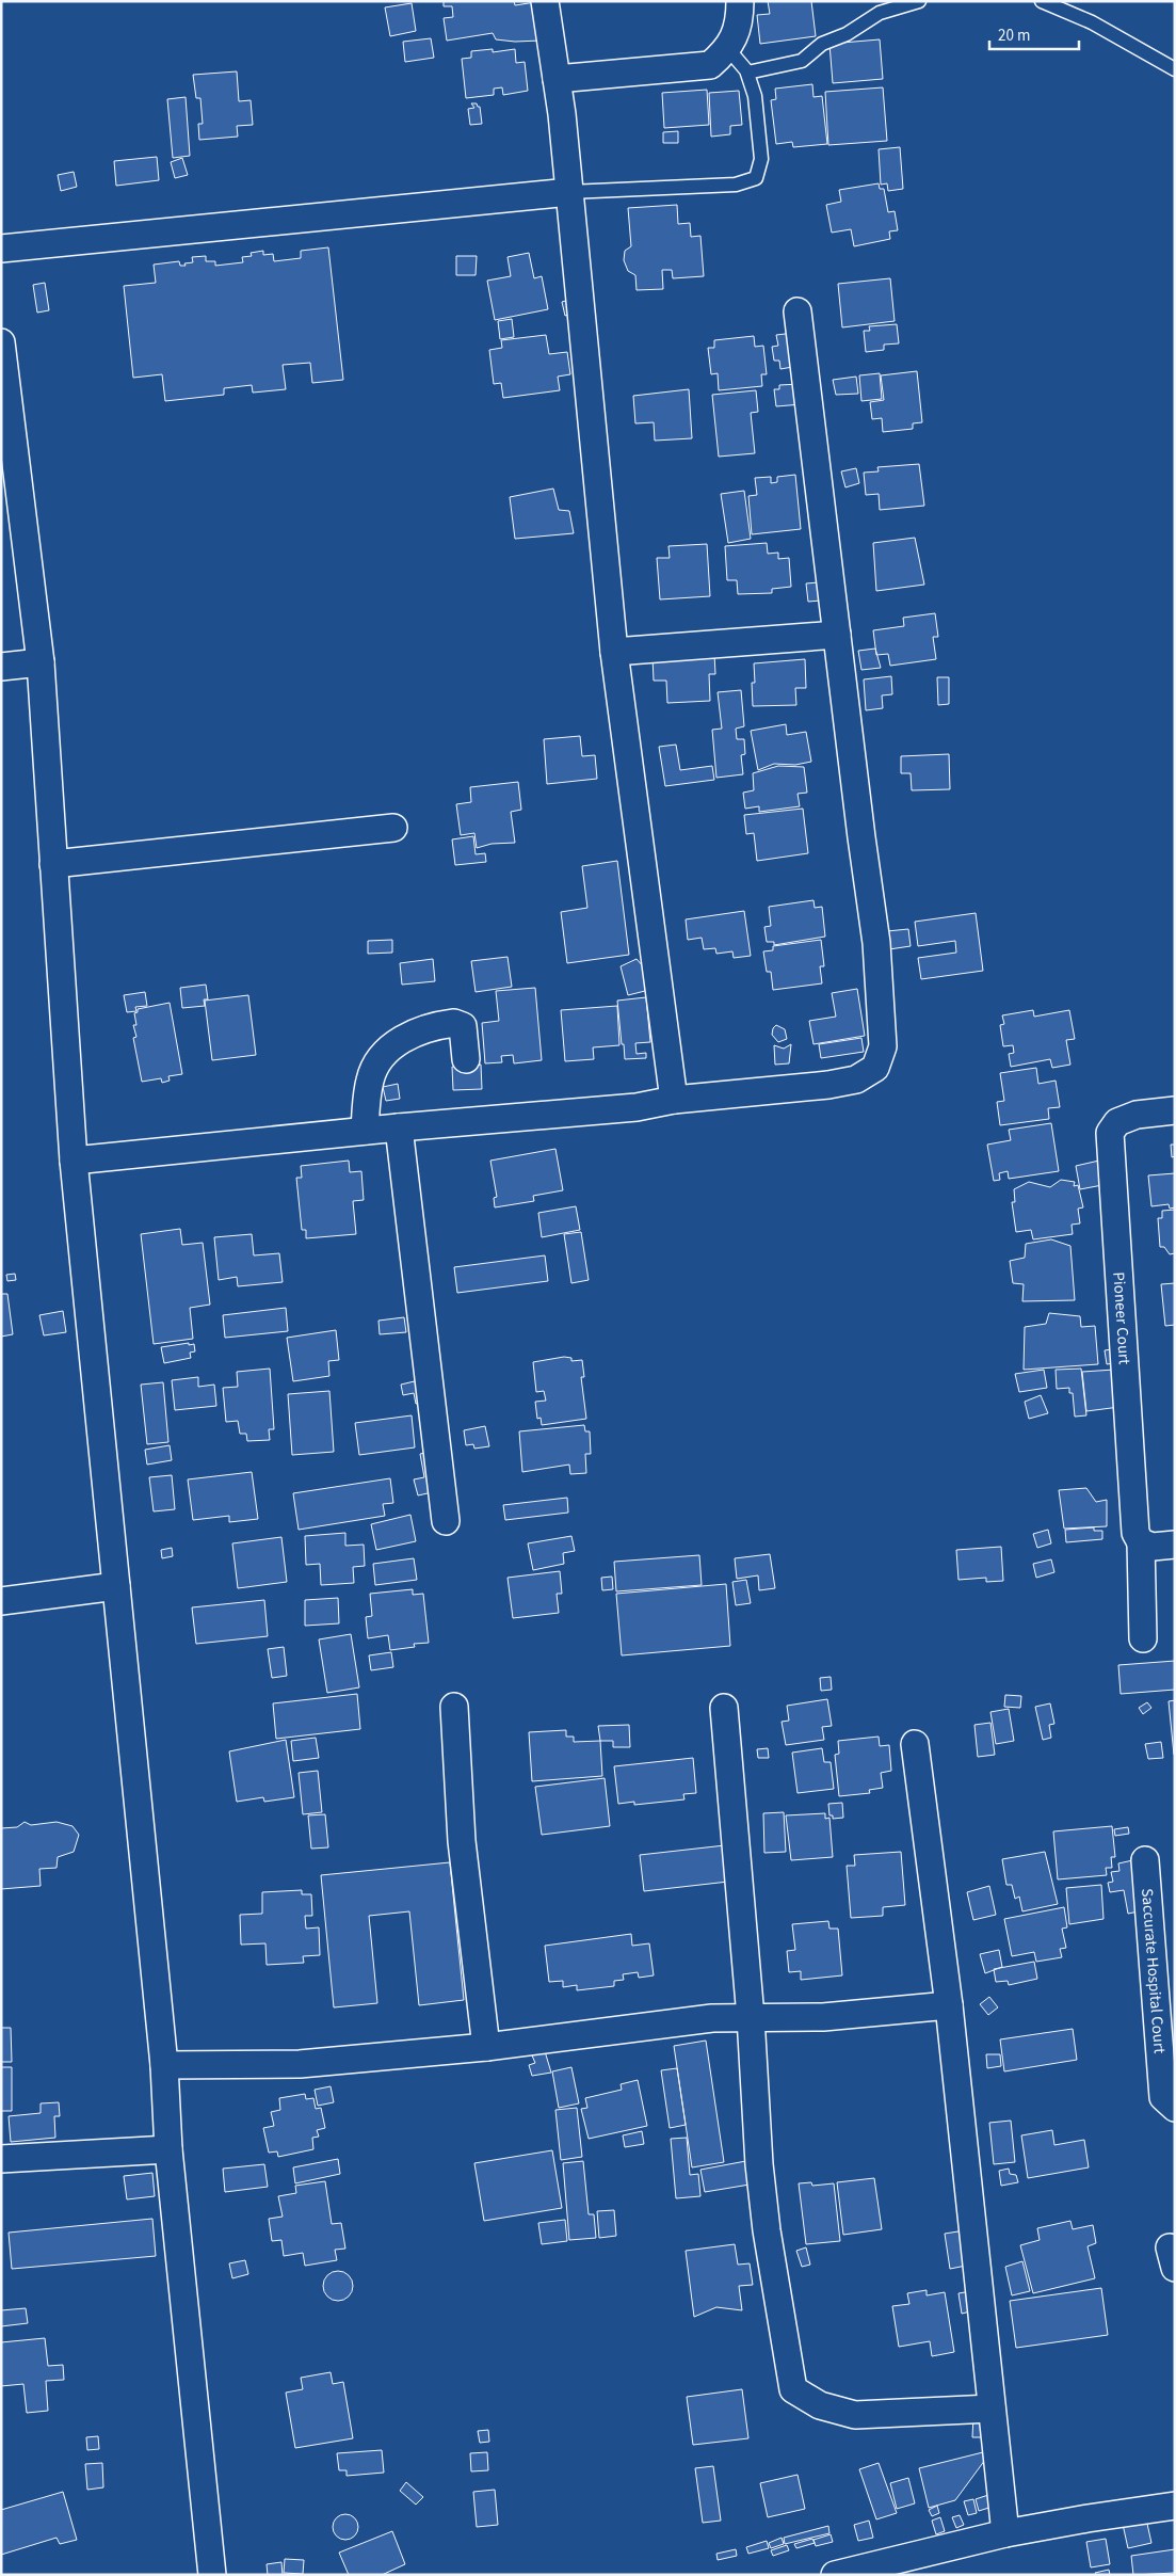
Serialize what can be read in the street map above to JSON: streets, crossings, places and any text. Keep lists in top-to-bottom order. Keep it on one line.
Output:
{"streets":{"street":["Pioneer Court","Saccurate Hospital Court"]},"scale_bar":"20 m"}
